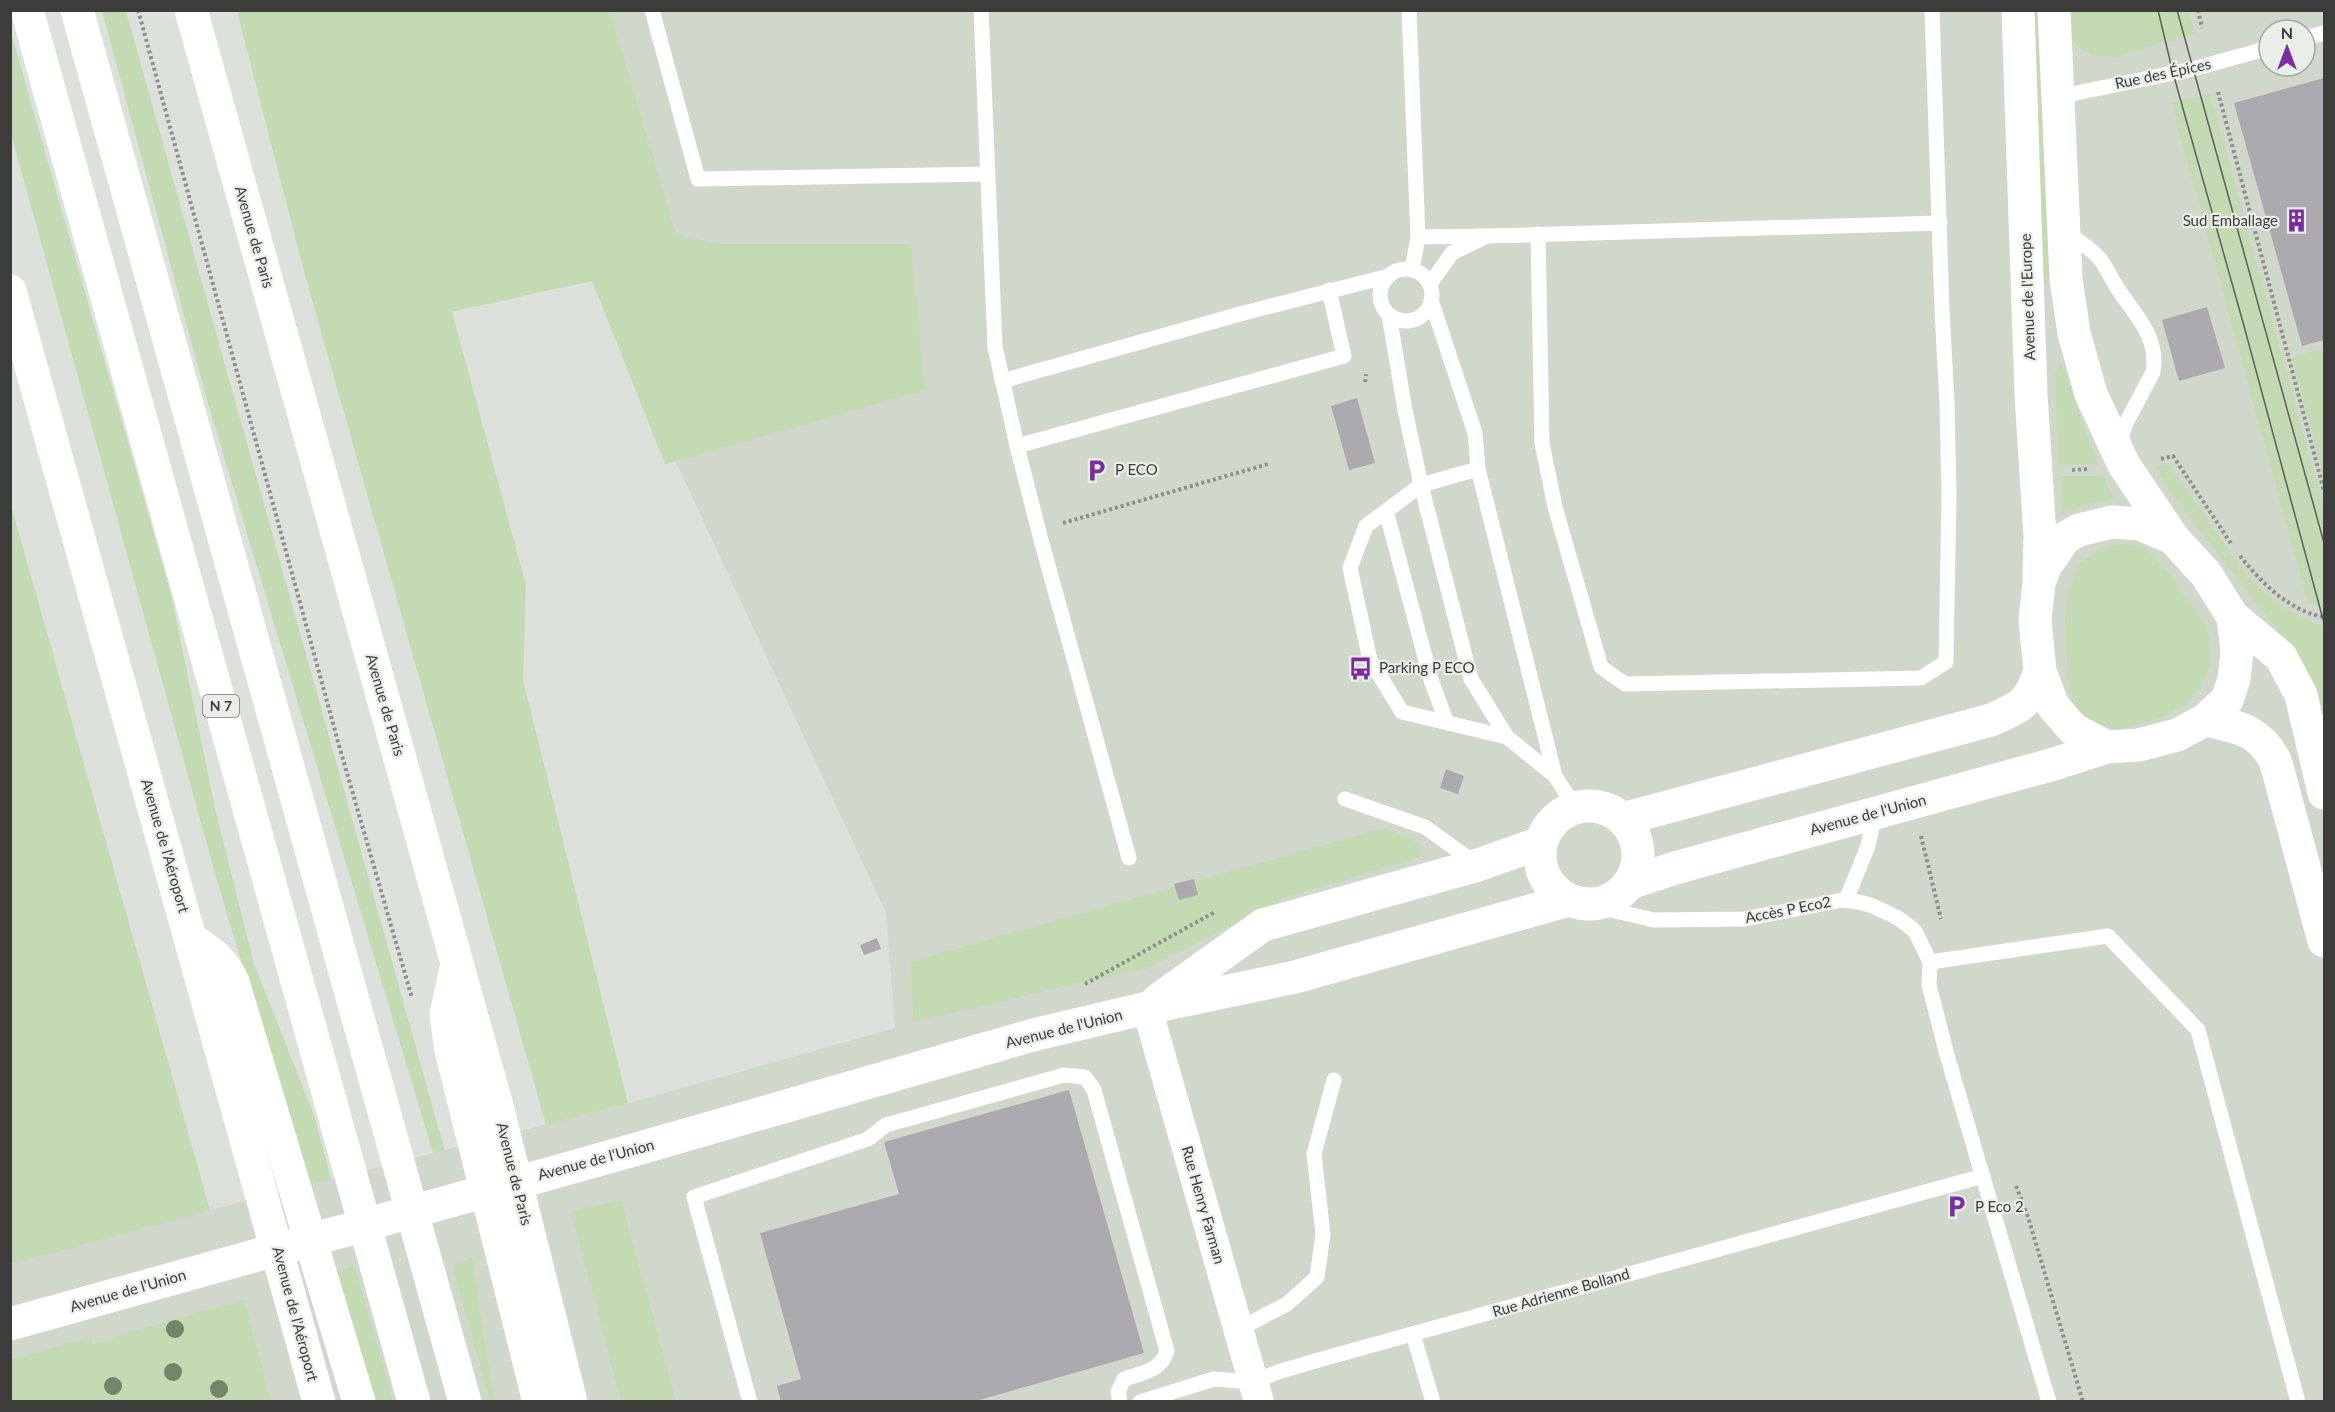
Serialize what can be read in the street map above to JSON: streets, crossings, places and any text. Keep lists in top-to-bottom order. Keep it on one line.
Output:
{"streets":{"main road":["Avenue de Paris","Avenue de l'Europe","N 7","Avenue de l'Union","Avenue de l'Aéroport"],"street":["Rue Henry Farman"],"lane":["Rue des Épices","Accès P Eco2","Rue Adrienne Bolland"]},"crossings":[["Avenue de l'Union","Accès P Eco2"],["Avenue de l'Union","Rue Henry Farman"],["Rue Henry Farman","Rue Adrienne Bolland"]],"places":{"building":["Sud Emballage"],"parking":["P ECO","P Eco 2"],"bus stop":["Parking P ECO"]},"north":"top"}
